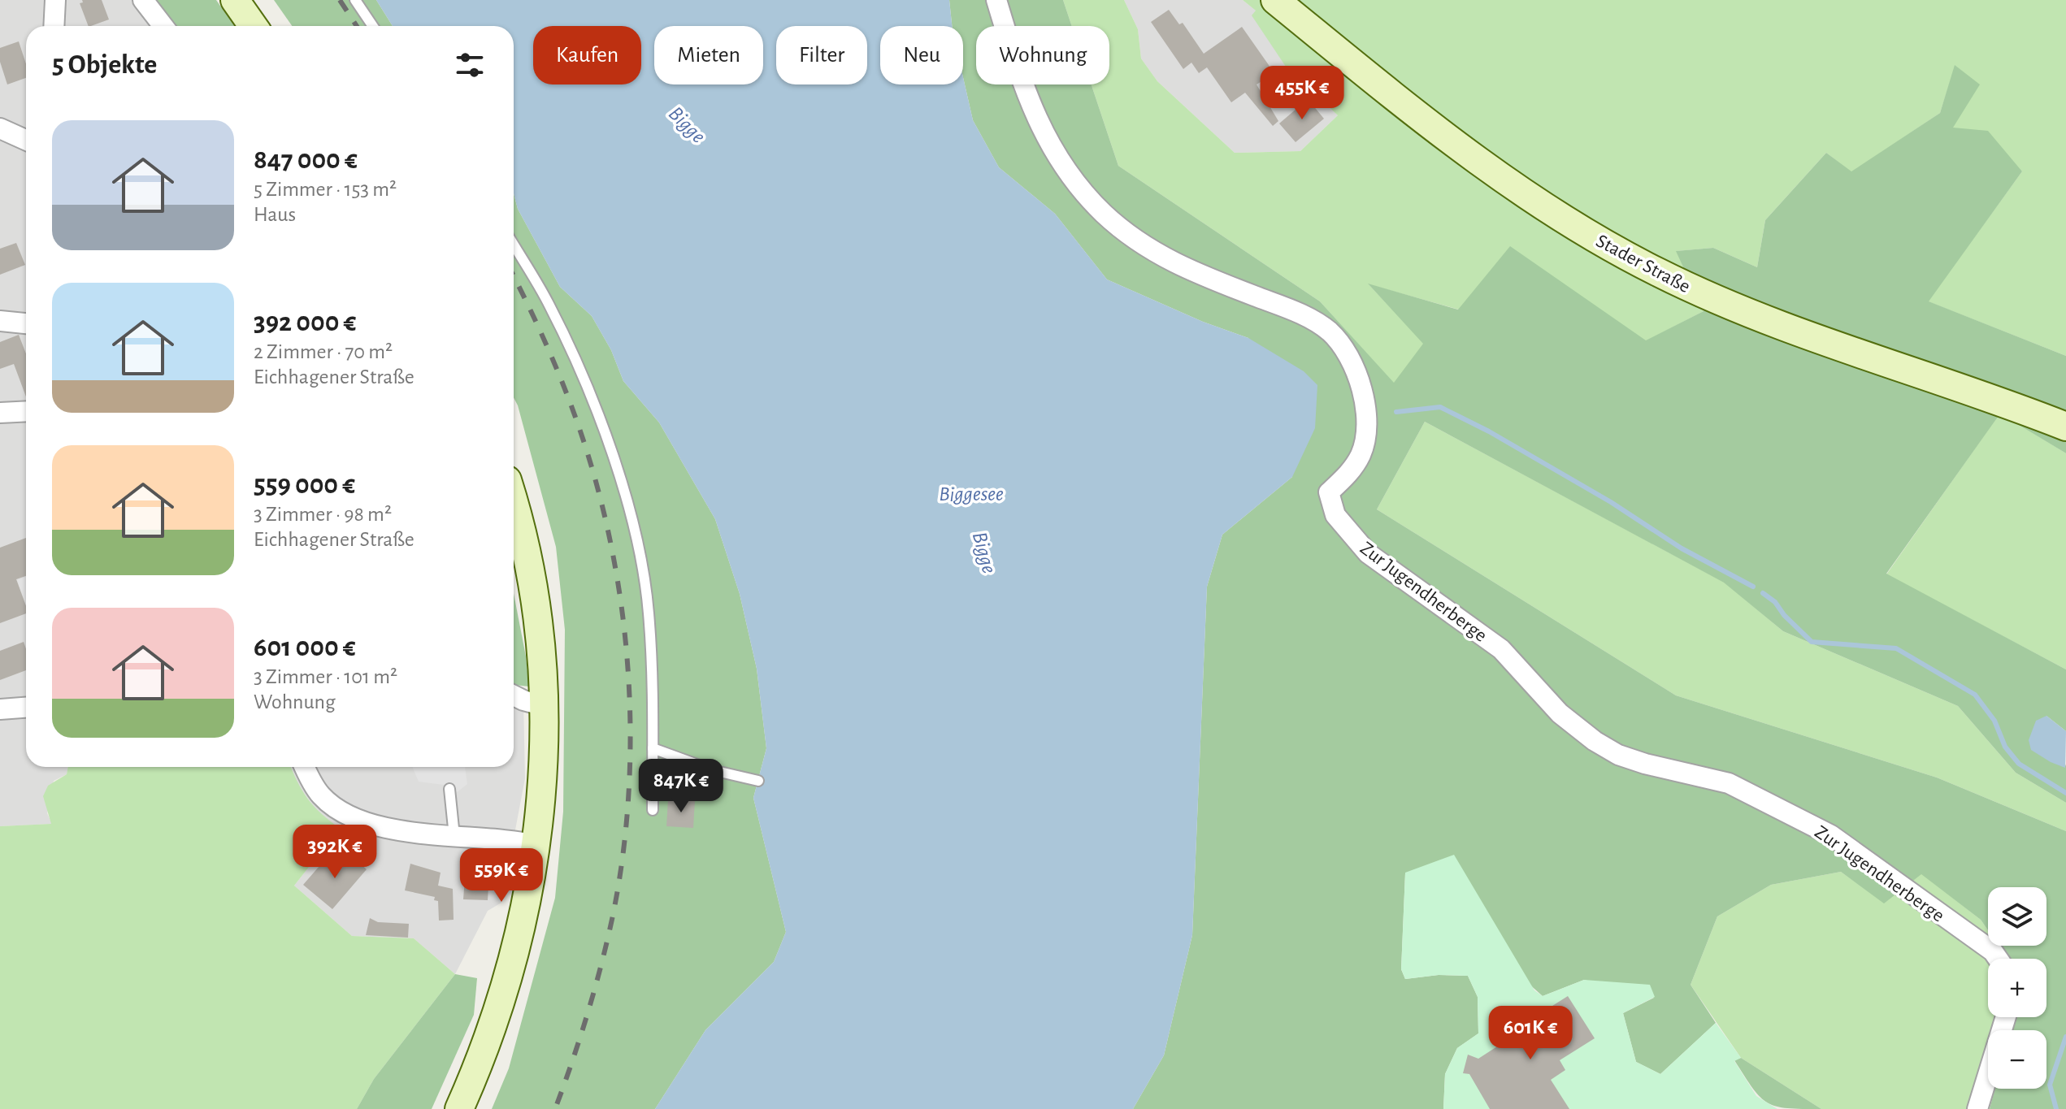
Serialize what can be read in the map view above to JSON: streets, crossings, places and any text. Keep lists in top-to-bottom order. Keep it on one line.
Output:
{"streets":{"street":["Stader Straße","Zur Jugendherberge"]},"water":["Bigge","Biggesee"],"page":{"chip":["Kaufen","Mieten","Filter","Neu","Wohnung"],"heading":"5 Objekte","price":["455K €","847K €","392K €","559K €","601K €"],"list":[{"name":"847 000 €","note":"5 Zimmer · 153 m² · Haus"},{"name":"392 000 €","note":"2 Zimmer · 70 m² · Eichhagener Straße"},{"name":"559 000 €","note":"3 Zimmer · 98 m² · Eichhagener Straße"},{"name":"601 000 €","note":"3 Zimmer · 101 m² · Wohnung"}],"map_buttons":["+","−"]}}
